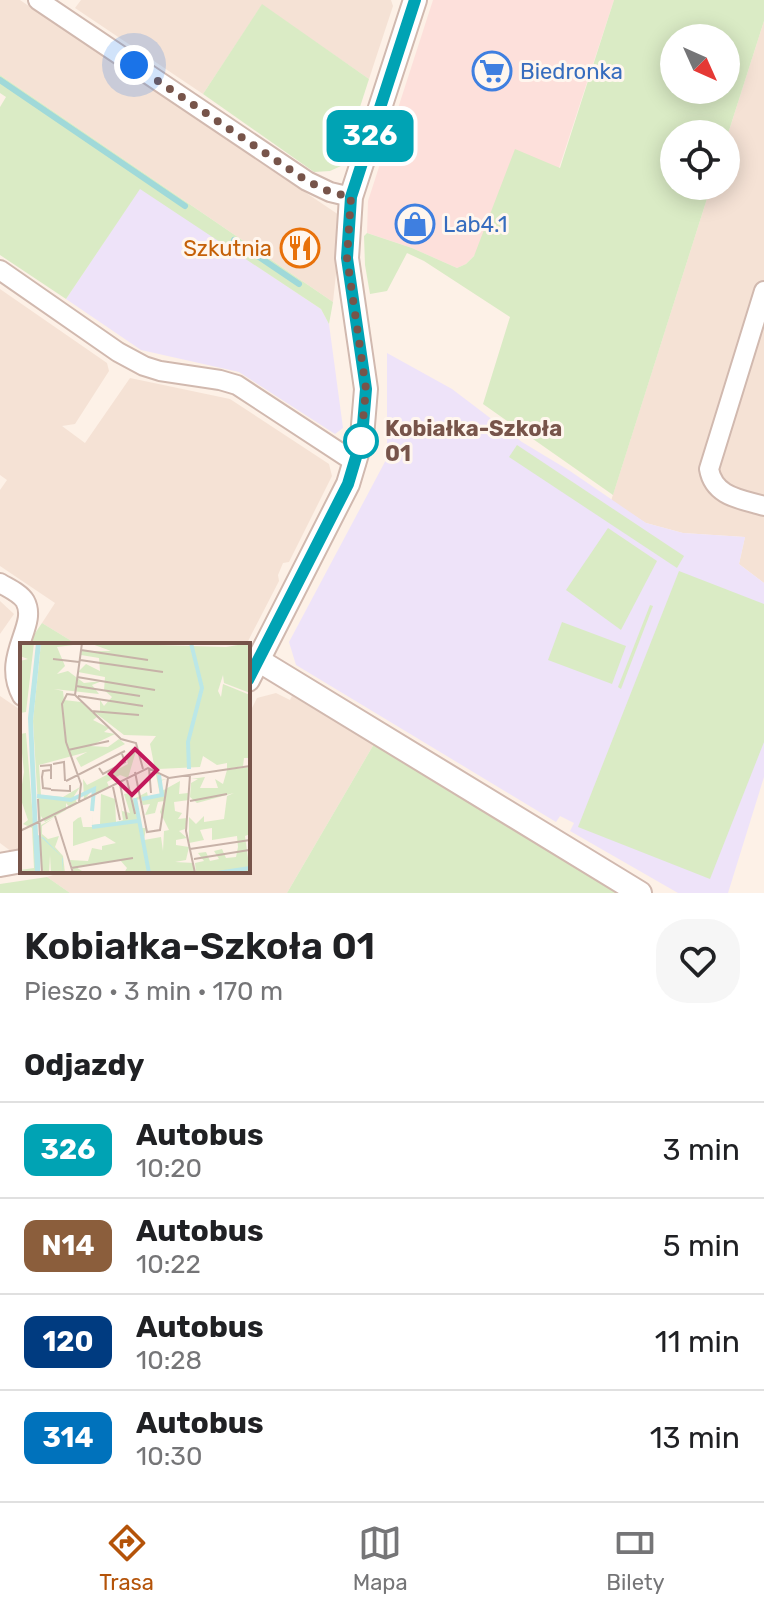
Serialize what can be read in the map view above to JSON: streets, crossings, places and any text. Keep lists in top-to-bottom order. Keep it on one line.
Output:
{"places":{"supermarket":["Biedronka"],"shop":["Lab4.1"],"restaurant":["Szkutnia"],"other":["Kobiałka-Szkoła 01"]},"lines":["bus line 326"],"north":"bottom right","page":{"on_map":"326","heading":[["Kobiałka-Szkoła 01","Pieszo · 3 min · 170 m"],"Odjazdy"],"list":[{"mark":"326","name":"Autobus","note":"10:20","value":"3 min"},{"mark":"N14","name":"Autobus","note":"10:22","value":"5 min"},{"mark":"120","name":"Autobus","note":"10:28","value":"11 min"},{"mark":"314","name":"Autobus","note":"10:30","value":"13 min"}],"tabs":["Trasa","Mapa","Bilety"]}}
